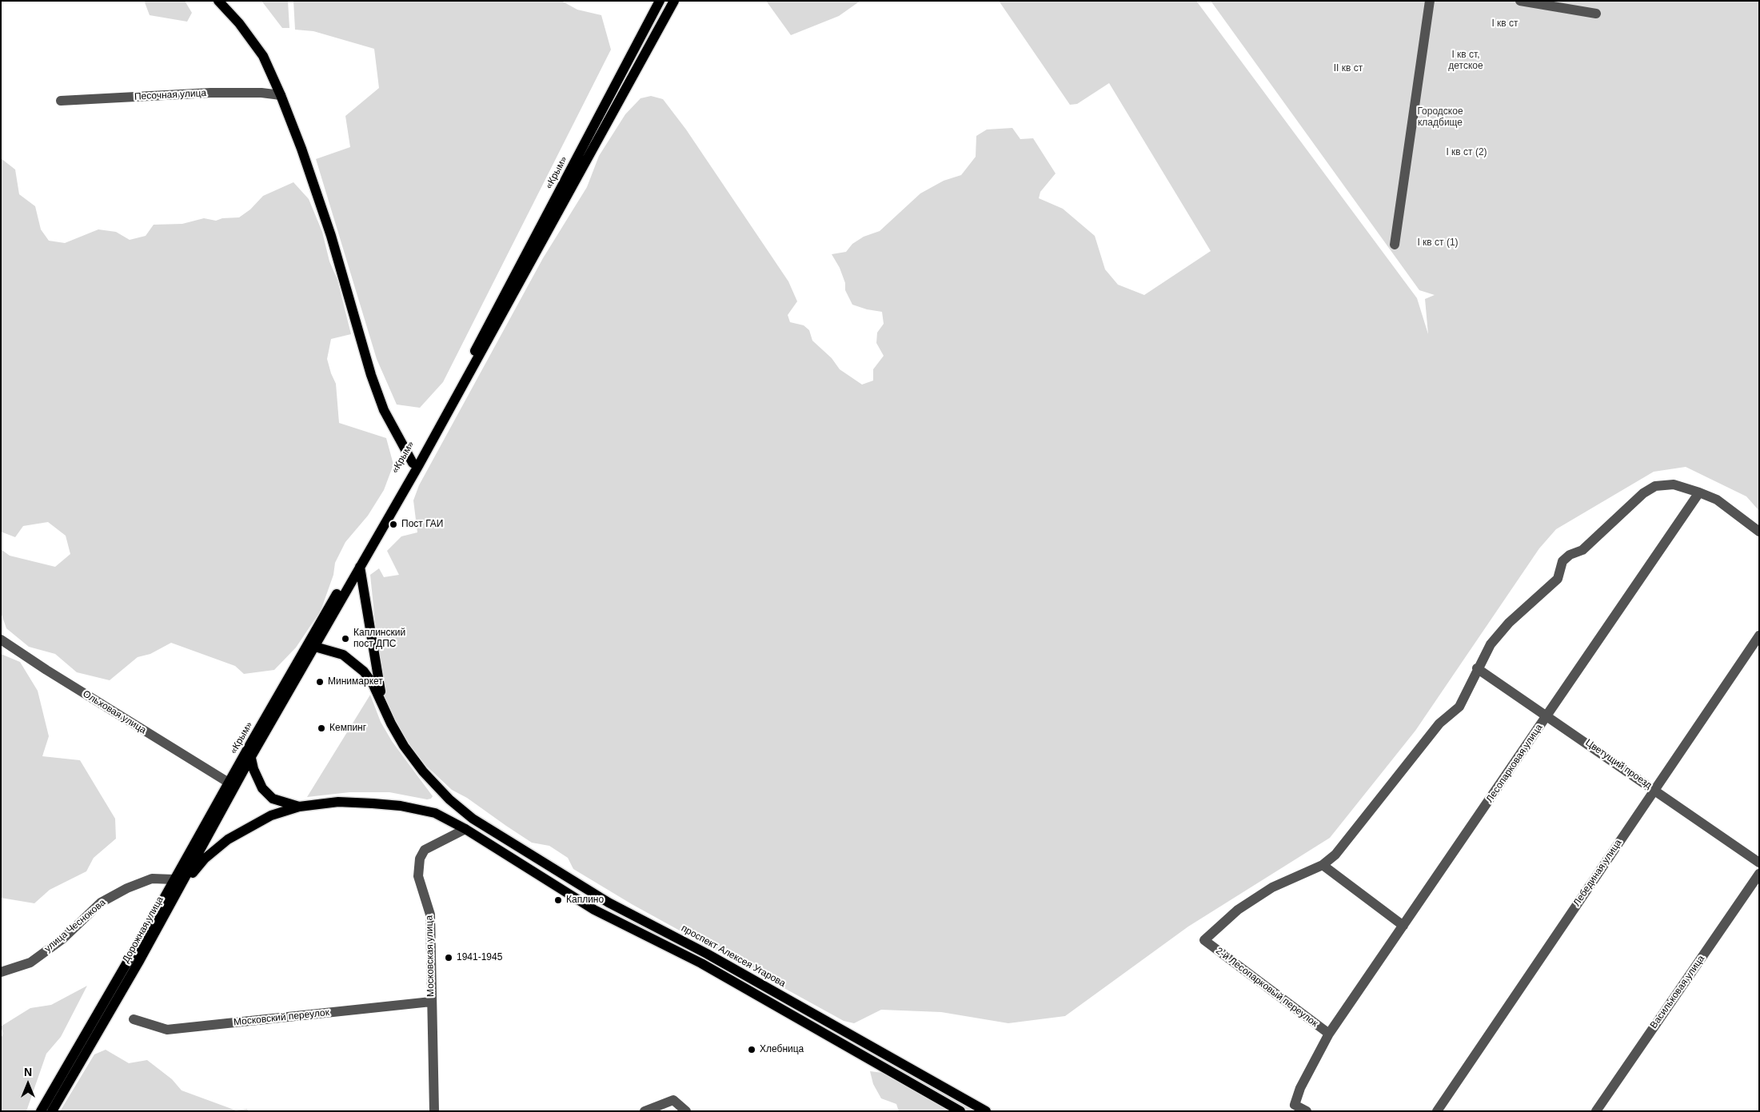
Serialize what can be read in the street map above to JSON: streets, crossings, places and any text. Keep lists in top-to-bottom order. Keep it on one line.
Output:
{"streets":{"main road":["«Крым»","Дорожная улица","проспект Алексея Угарова"],"street":["Песочная улица","Ольховая улица","Лесопарковая улица","Цветущий проезд","Лебединая улица","улица Чеснокова","Московская улица","2-й Лесопарковый переулок","Васильковая улица","Московский переулок"]},"crossings":[["«Крым»","Ольховая улица"],["«Крым»","улица Чеснокова"],["«Крым»","Дорожная улица"],["«Крым»","проспект Алексея Угарова"],["Лесопарковая улица","Цветущий проезд"],["Лесопарковая улица","2-й Лесопарковый переулок"],["Цветущий проезд","Лебединая улица"],["Московская улица","Московский переулок"]],"parks":["I кв ст","I кв ст, детское","II кв ст","Городское кладбище","I кв ст (2)","I кв ст (1)"],"places":["Пост ГАИ","Каплинский пост ДПС","Минимаркет","Кемпинг","Каплино","1941-1945","Хлебница"],"north":"top"}
